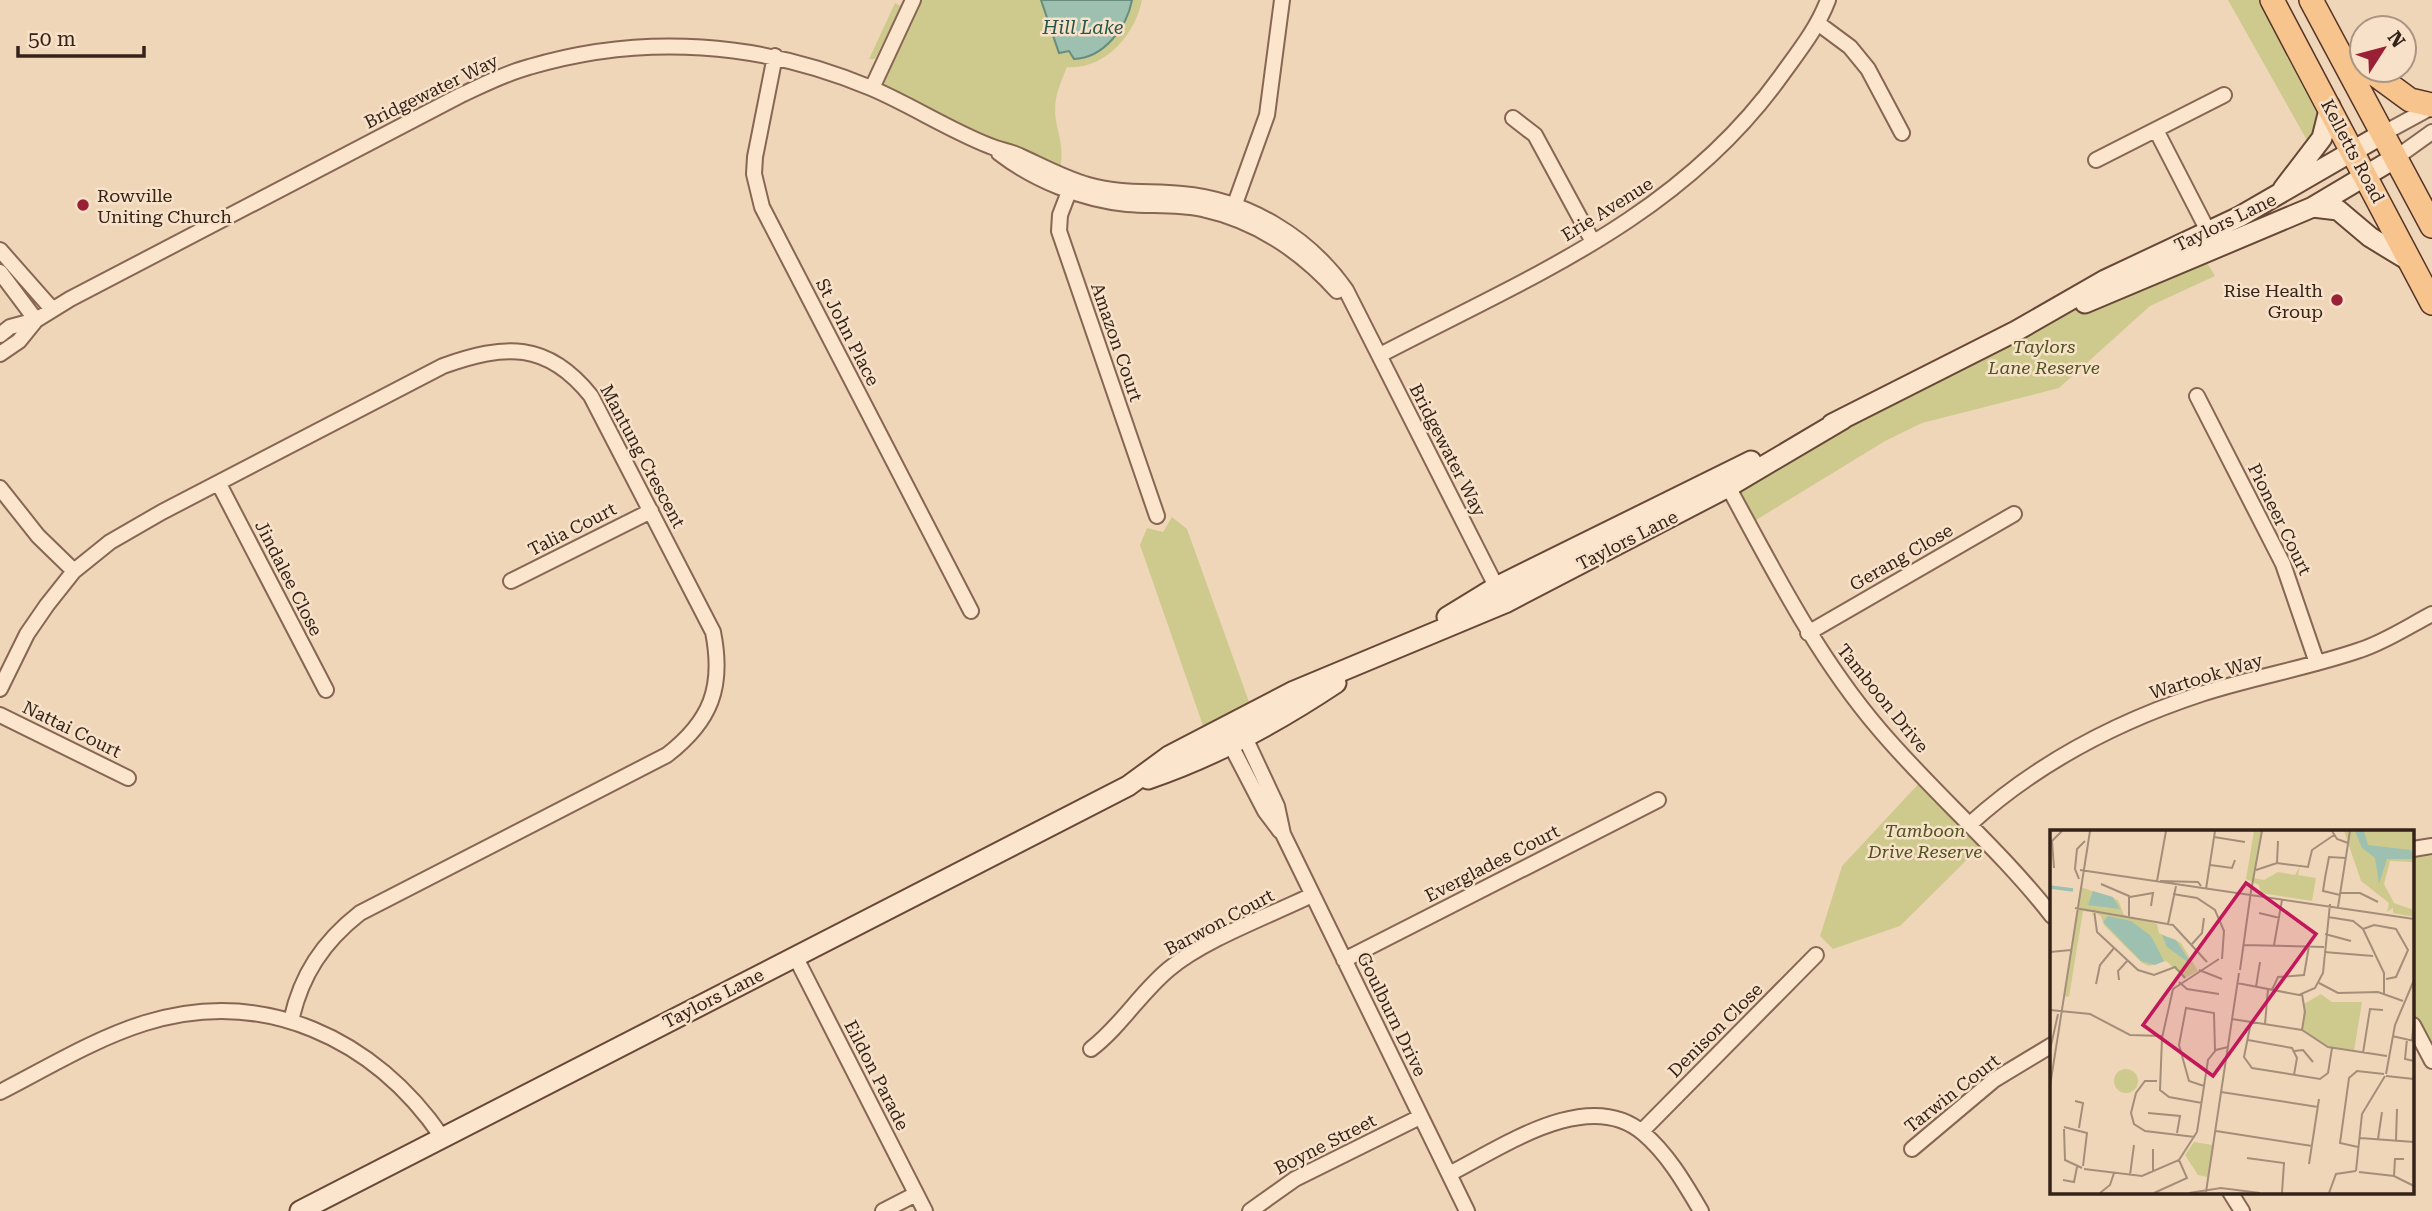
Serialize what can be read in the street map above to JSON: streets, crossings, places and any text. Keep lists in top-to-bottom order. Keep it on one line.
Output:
{"streets":{"main road":["Kelletts Road","Taylors Lane"],"street":["Bridgewater Way","Erie Avenue","St John Place","Amazon Court","Mantung Crescent","Pioneer Court","Talia Court","Gerang Close","Jindalee Close","Wartook Way","Tamboon Drive","Nattai Court","Everglades Court","Barwon Court","Goulburn Drive","Denison Close","Eildon Parade","Tarwin Court","Boyne Street"]},"crossings":[["Bridgewater Way","Erie Avenue"],["Bridgewater Way","Taylors Lane"],["Bridgewater Way","St John Place"],["Bridgewater Way","Amazon Court"],["Kelletts Road","Taylors Lane"],["Taylors Lane","Tamboon Drive"],["Taylors Lane","Goulburn Drive"],["Taylors Lane","Eildon Parade"],["Mantung Crescent","Talia Court"],["Mantung Crescent","Jindalee Close"],["Pioneer Court","Wartook Way"],["Gerang Close","Tamboon Drive"],["Wartook Way","Tamboon Drive"],["Everglades Court","Goulburn Drive"],["Barwon Court","Goulburn Drive"],["Goulburn Drive","Boyne Street"]],"water":["Hill Lake"],"parks":["Taylors Lane Reserve","Tamboon Drive Reserve"],"places":["Rowville Uniting Church","Rise Health Group"],"scale_bar":"50 m","north":"top right"}
